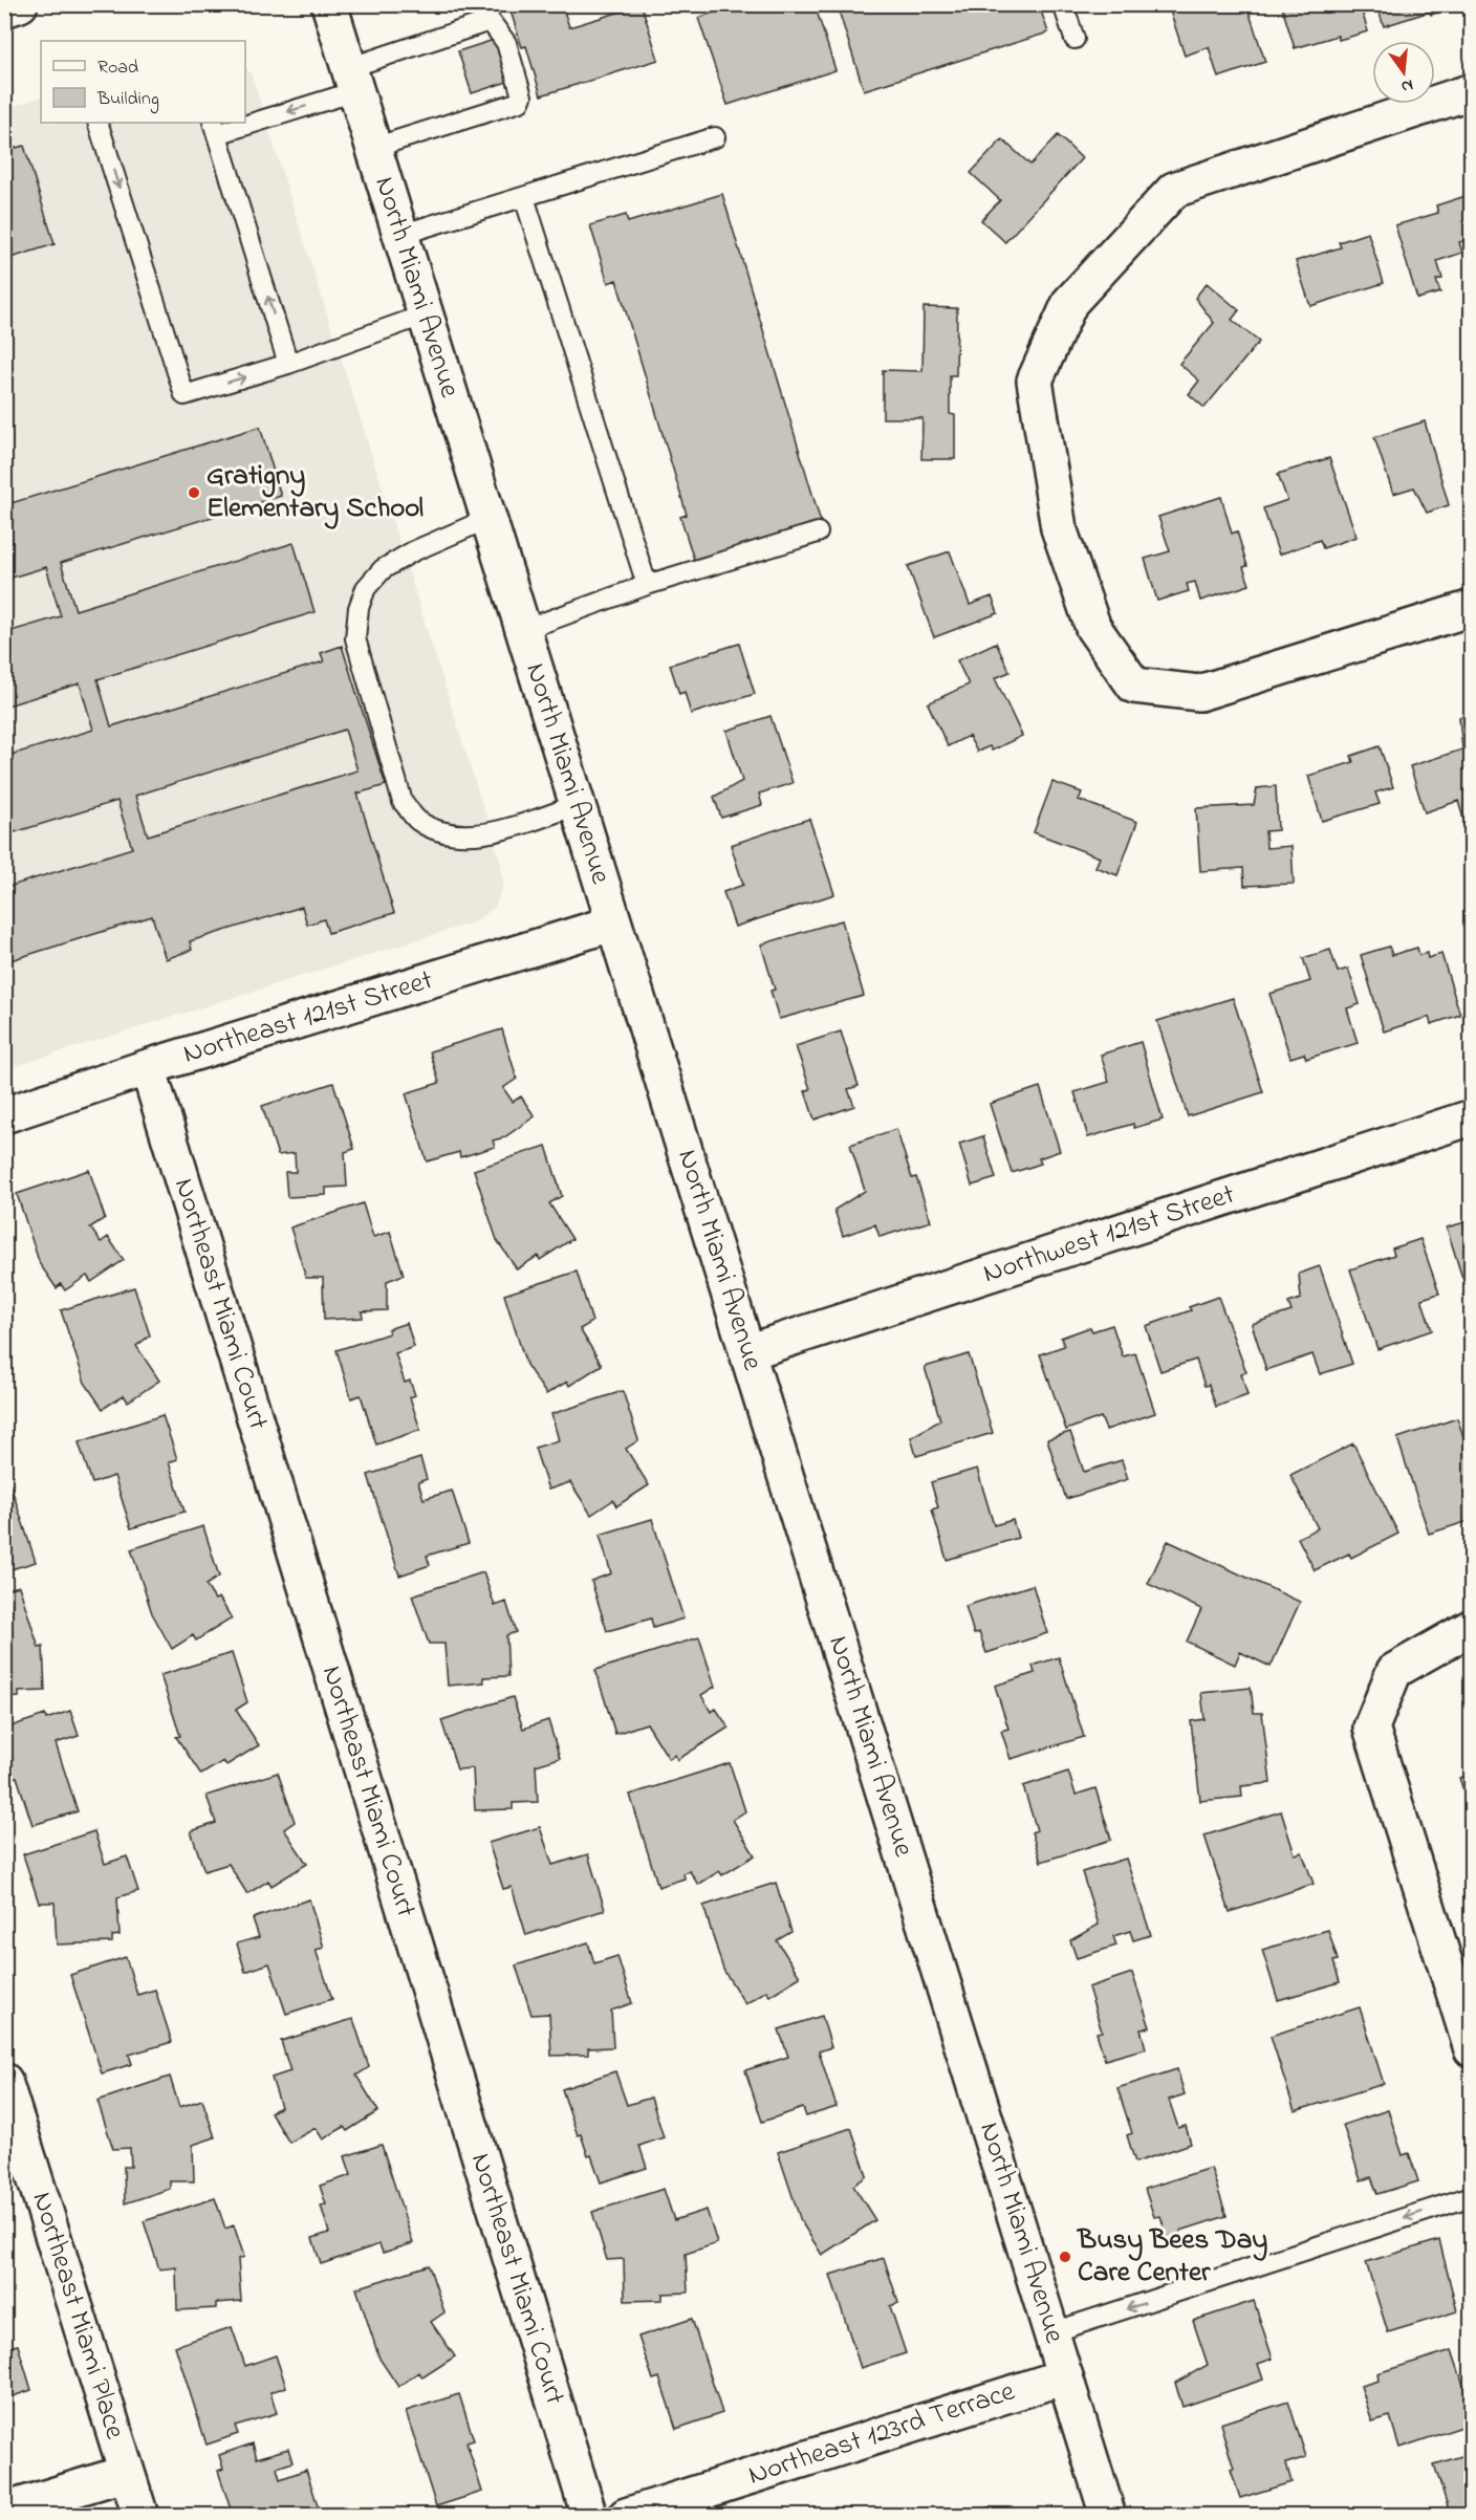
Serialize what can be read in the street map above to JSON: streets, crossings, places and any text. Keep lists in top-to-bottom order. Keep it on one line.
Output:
{"streets":{"street":["North Miami Avenue","Northeast 121st Street","Northwest 121st Street","Northeast Miami Court","Northeast Miami Place","Northeast 123rd Terrace"]},"crossings":[["North Miami Avenue","Northeast 121st Street"],["North Miami Avenue","Northwest 121st Street"],["North Miami Avenue","Northeast 123rd Terrace"],["Northeast 121st Street","Northeast Miami Court"]],"places":["Gratigny Elementary School","Busy Bees Day Care Center"],"legend":["Road","Building"],"north":"bottom"}
